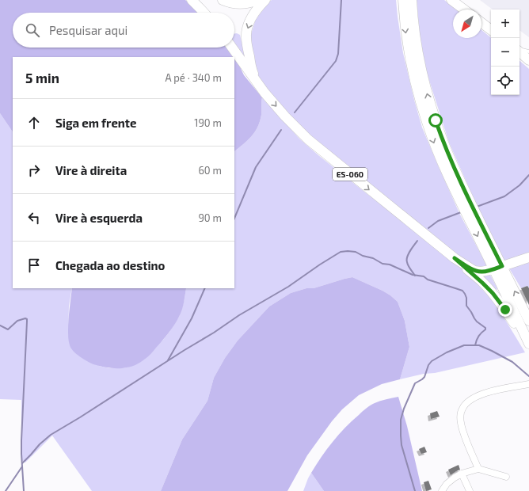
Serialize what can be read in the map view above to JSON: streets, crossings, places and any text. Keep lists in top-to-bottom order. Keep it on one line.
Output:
{"streets":{"main road":["ES-060"]},"north":"bottom left","page":{"map_buttons":["+","−"],"search":"Pesquisar aqui","heading":["5 min","A pé · 340 m"],"list":[["Siga em frente","190 m"],["Vire à direita","60 m"],["Vire à esquerda","90 m"],"Chegada ao destino"]}}
